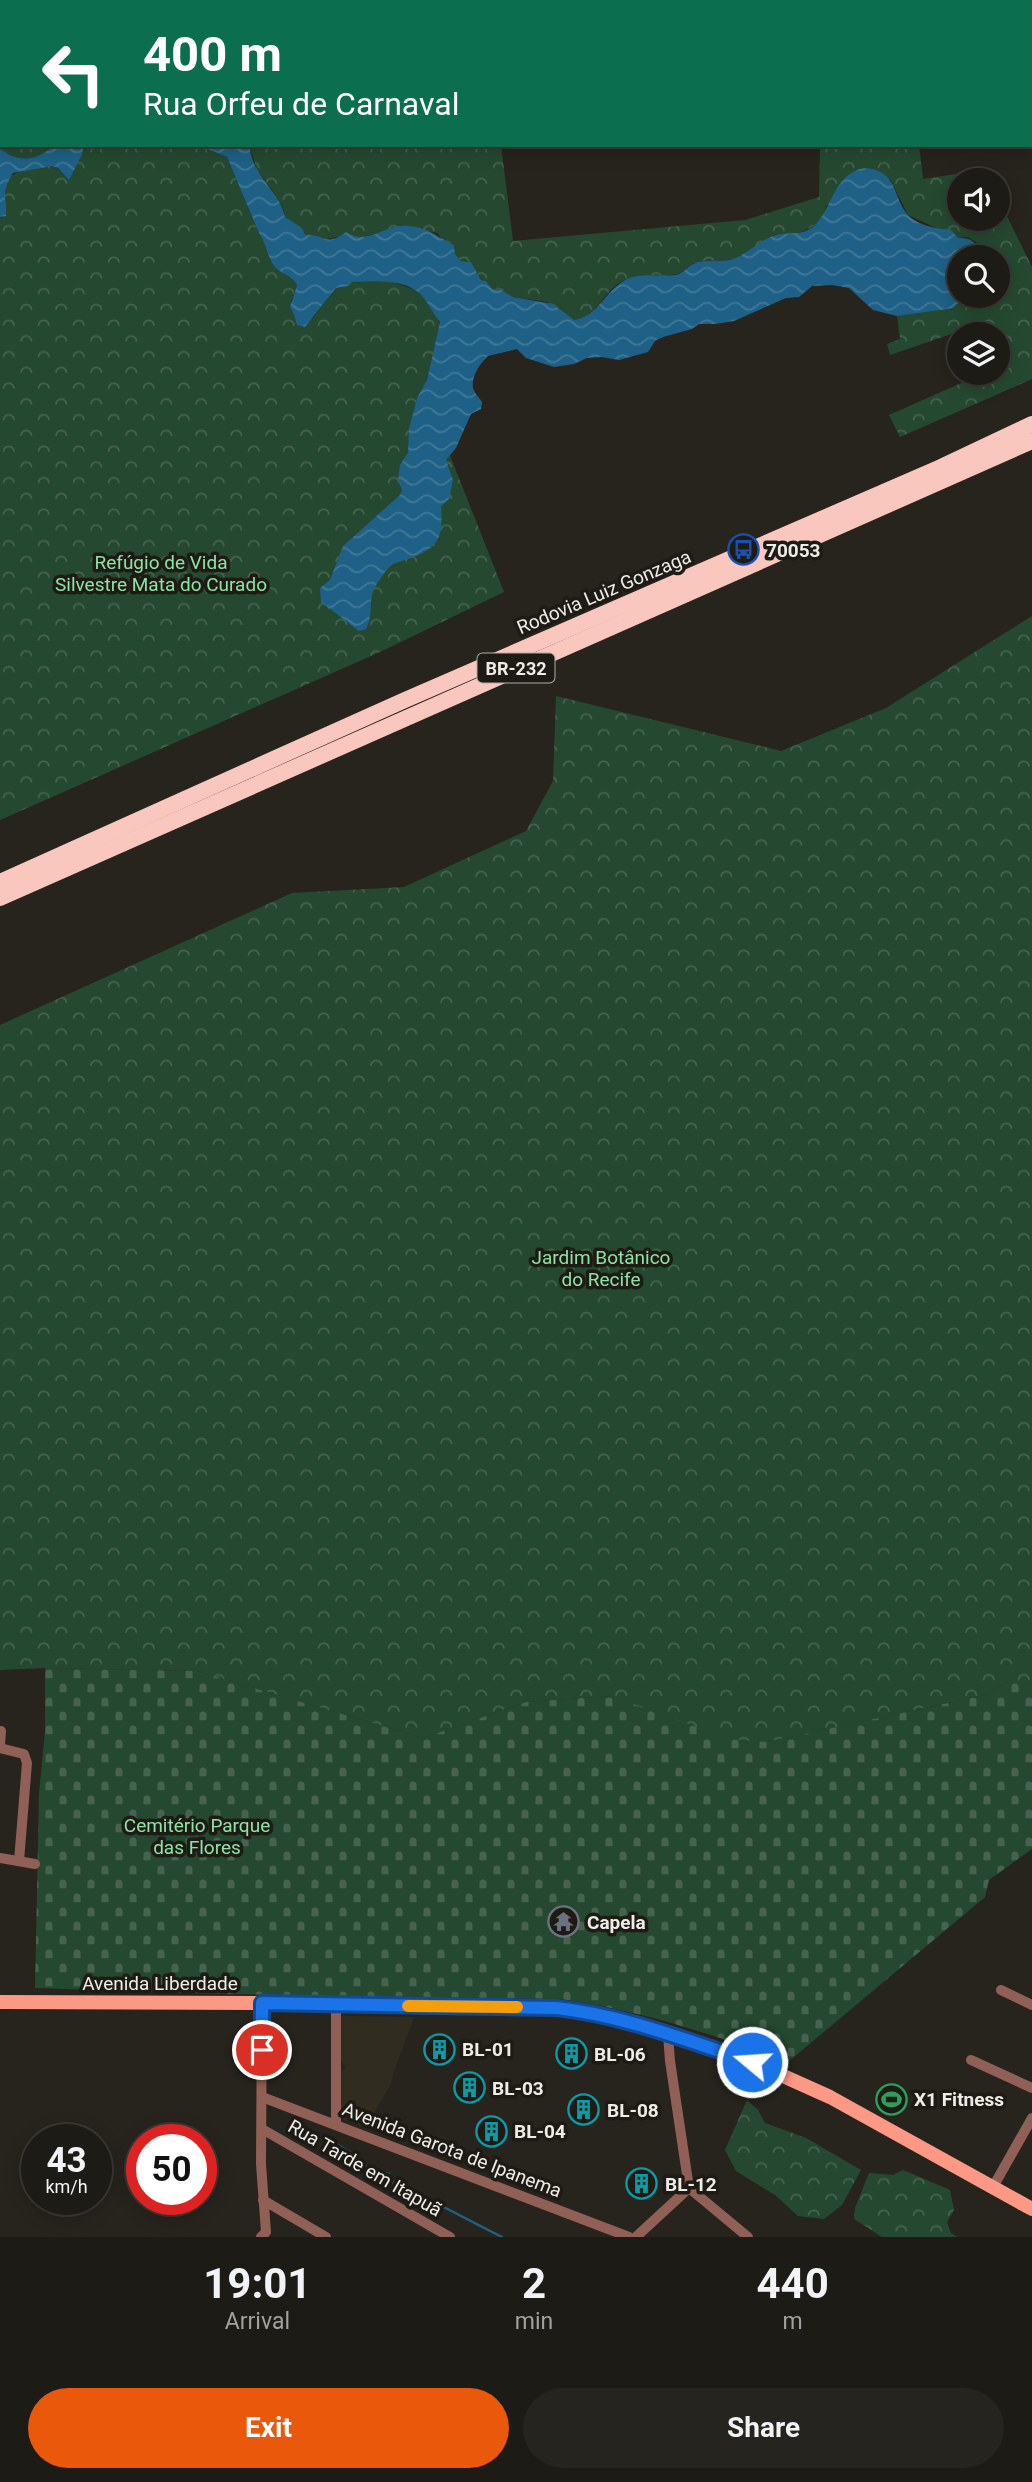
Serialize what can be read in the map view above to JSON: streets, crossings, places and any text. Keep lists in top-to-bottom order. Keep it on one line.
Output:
{"streets":{"highway":["Rodovia Luiz Gonzaga","BR-232"],"main road":["Avenida Liberdade"],"street":["Avenida Garota de Ipanema","Rua Tarde em Itapuã"]},"parks":["Refúgio de Vida Silvestre Mata do Curado","Jardim Botânico do Recife","Cemitério Parque das Flores"],"places":{"bus stop":["70053"],"temple":["Capela"],"building":["BL-01","BL-06","BL-03","BL-08","BL-04","BL-12"],"sports":["X1 Fitness"]},"page":{"turn":["400 m","Rua Orfeu de Carnaval"],"speed":"43 km/h","limit":"50","eta":["19:01","Arrival","2","min","440","m"],"buttons":["Exit","Share"]}}
